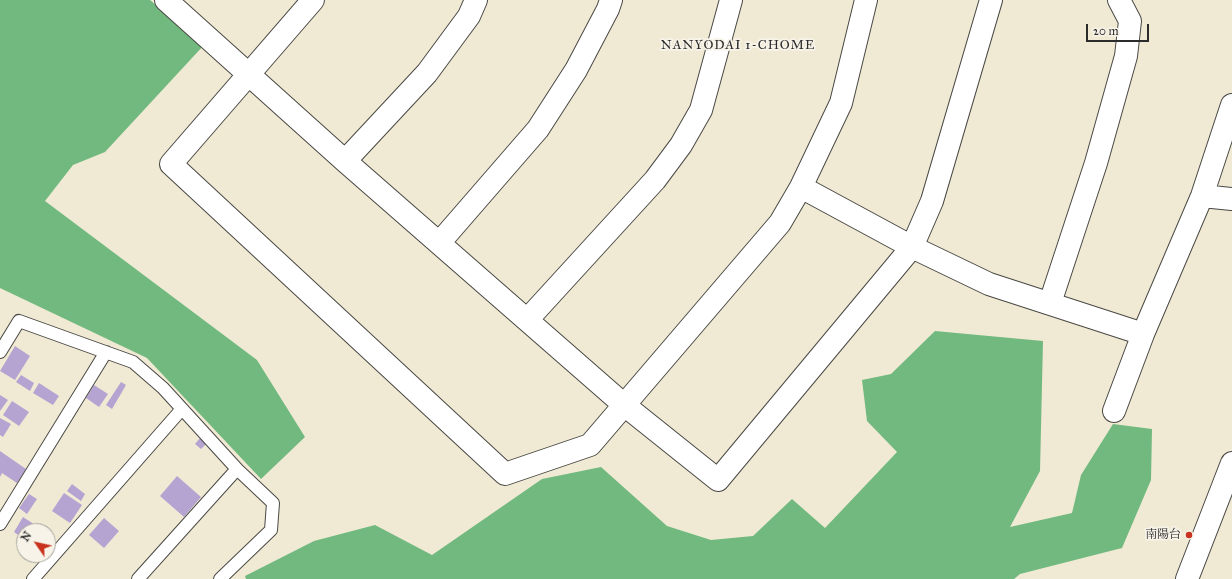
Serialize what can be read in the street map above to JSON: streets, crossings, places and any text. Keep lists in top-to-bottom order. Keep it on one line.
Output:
{"districts":["NANYODAI 1-CHOME"],"places":["南陽台"],"scale_bar":"20 m","north":"top left"}
